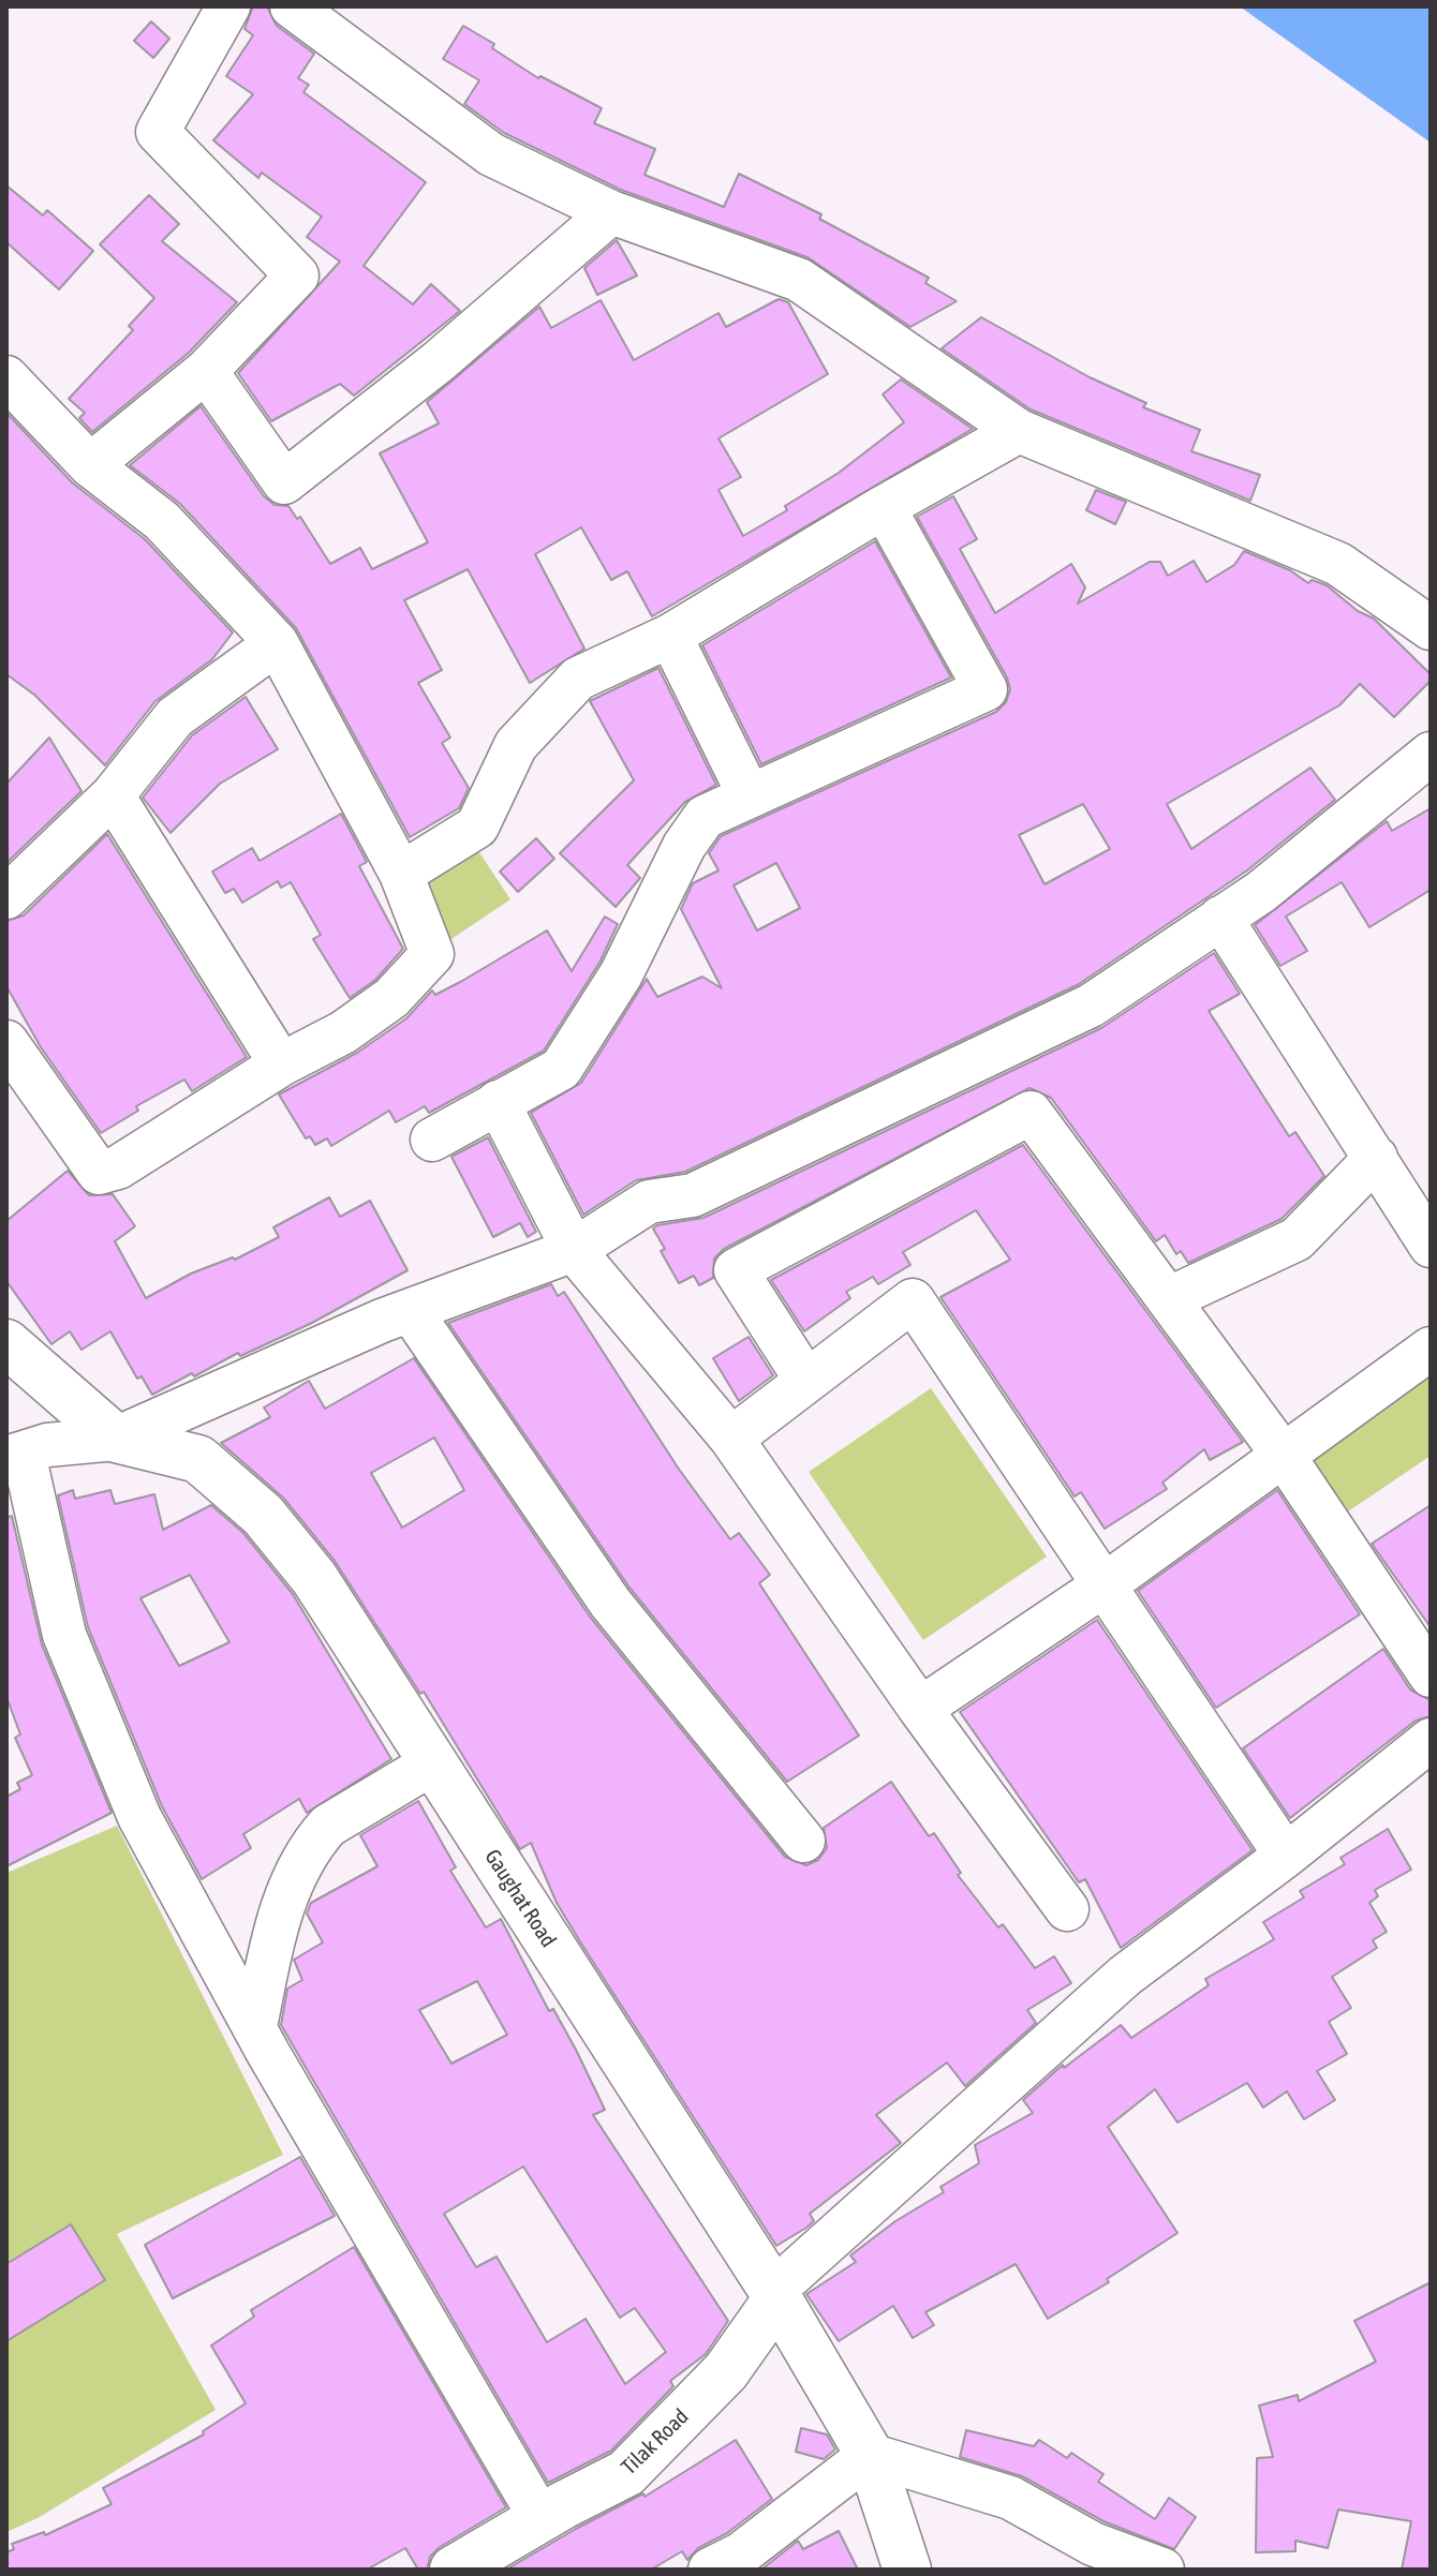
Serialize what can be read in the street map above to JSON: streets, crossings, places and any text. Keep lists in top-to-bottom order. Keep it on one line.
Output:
{"streets":{"main road":["Gaughat Road","Tilak Road"]},"crossings":[["Gaughat Road","Tilak Road"]]}
